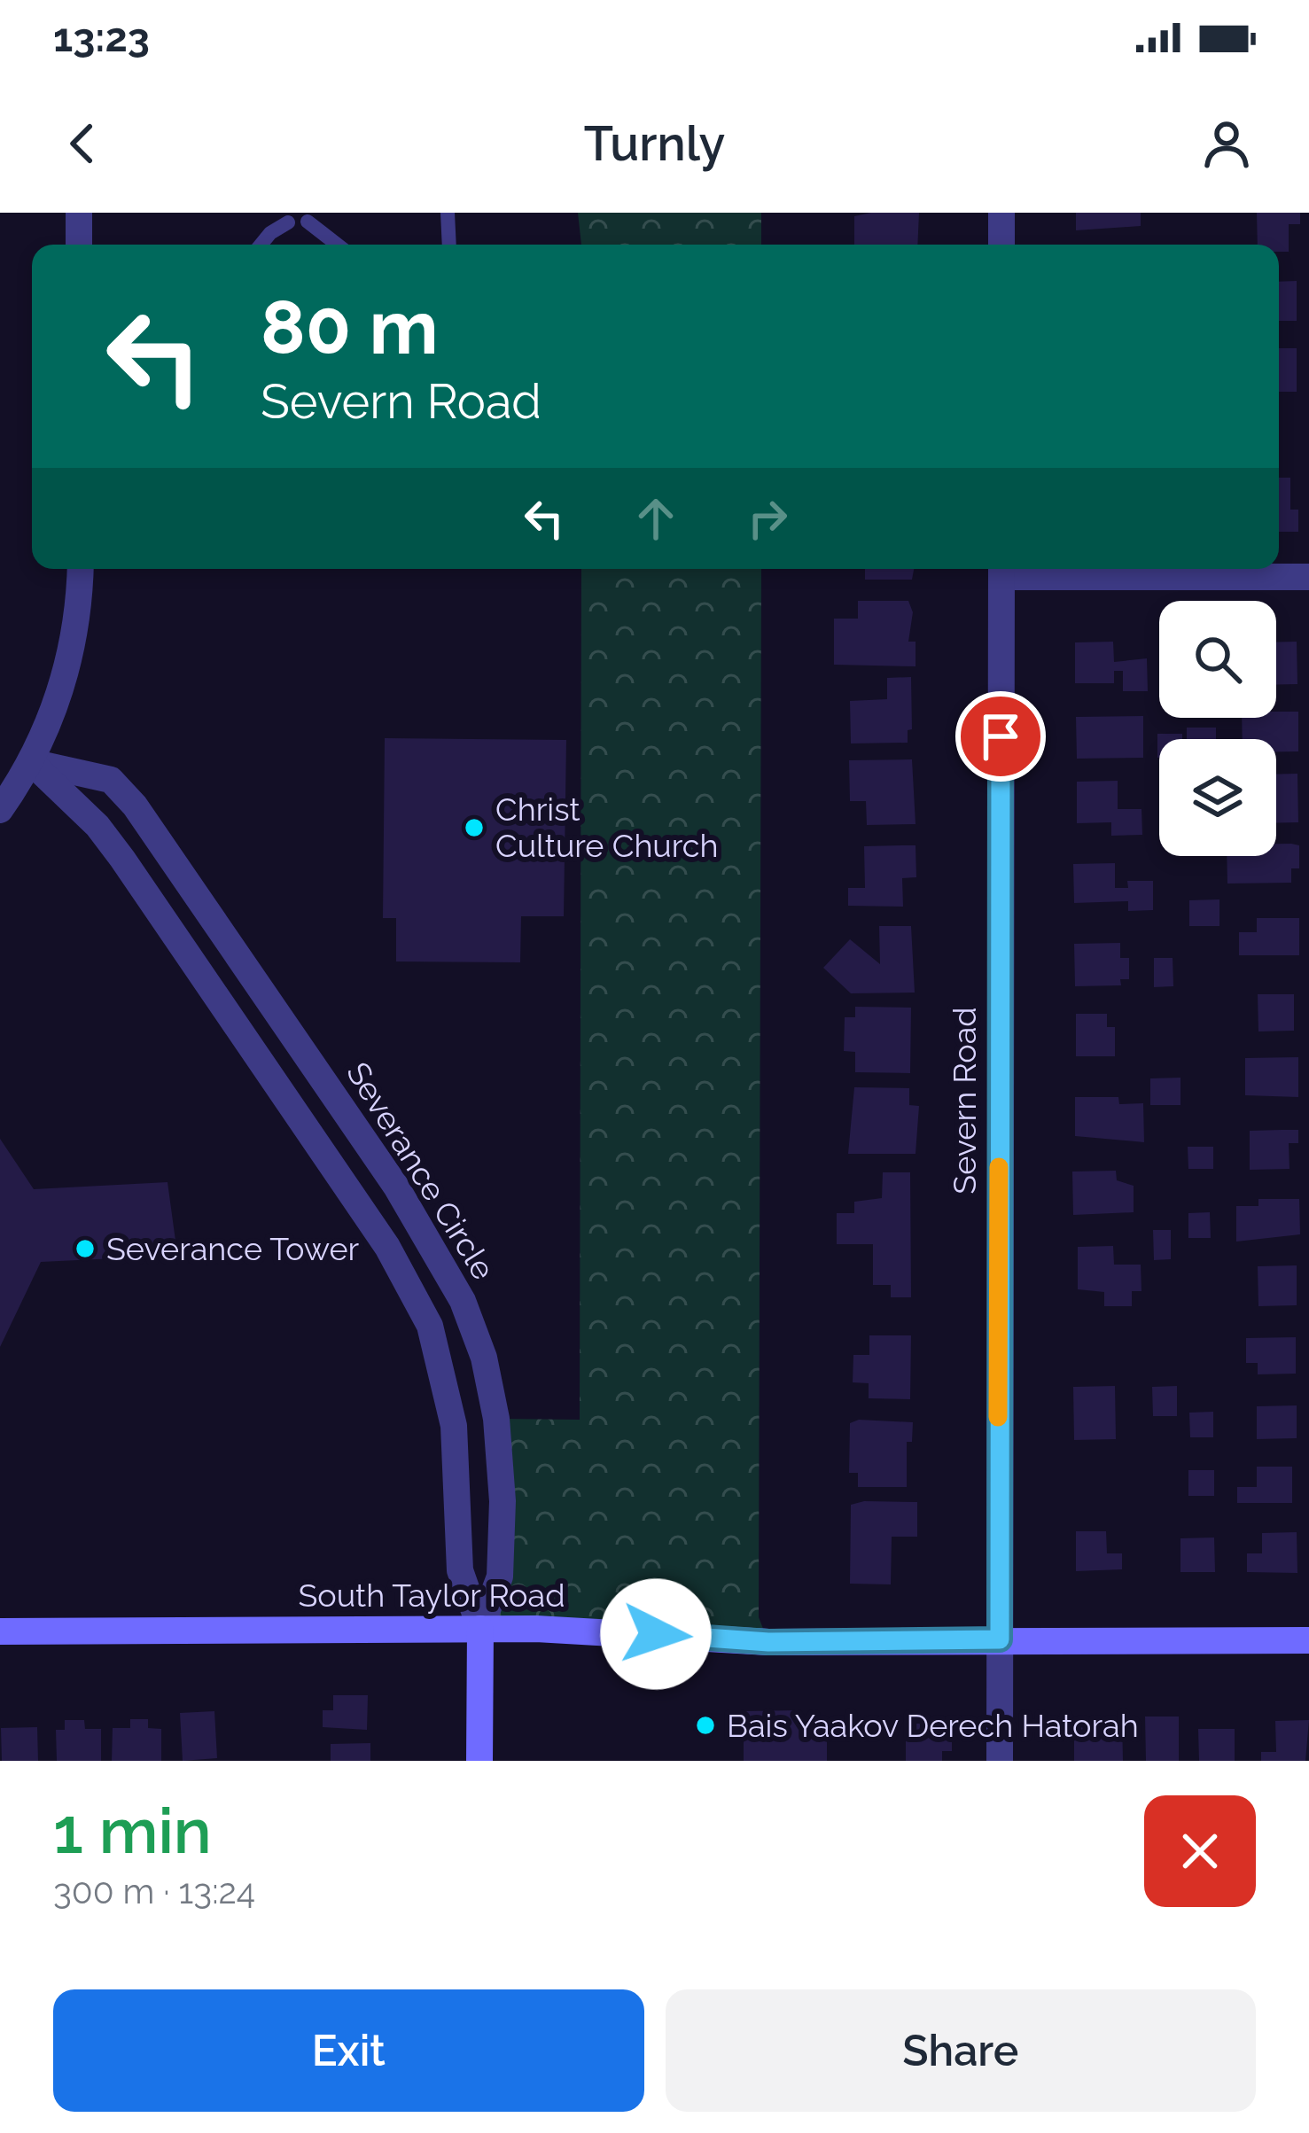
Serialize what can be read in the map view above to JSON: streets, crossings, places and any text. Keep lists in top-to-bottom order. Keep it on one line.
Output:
{"streets":{"main road":["South Taylor Road"],"street":["Severn Road","Severance Circle"]},"crossings":[["Severn Road","South Taylor Road"],["Severance Circle","South Taylor Road"]],"places":["Christ Culture Church","Severance Tower","Bais Yaakov Derech Hatorah"],"page":{"status":"13:23","header":"Turnly","turn":["80 m","Severn Road"],"heading":["1 min","300 m · 13:24"],"buttons":["Exit","Share"]}}
